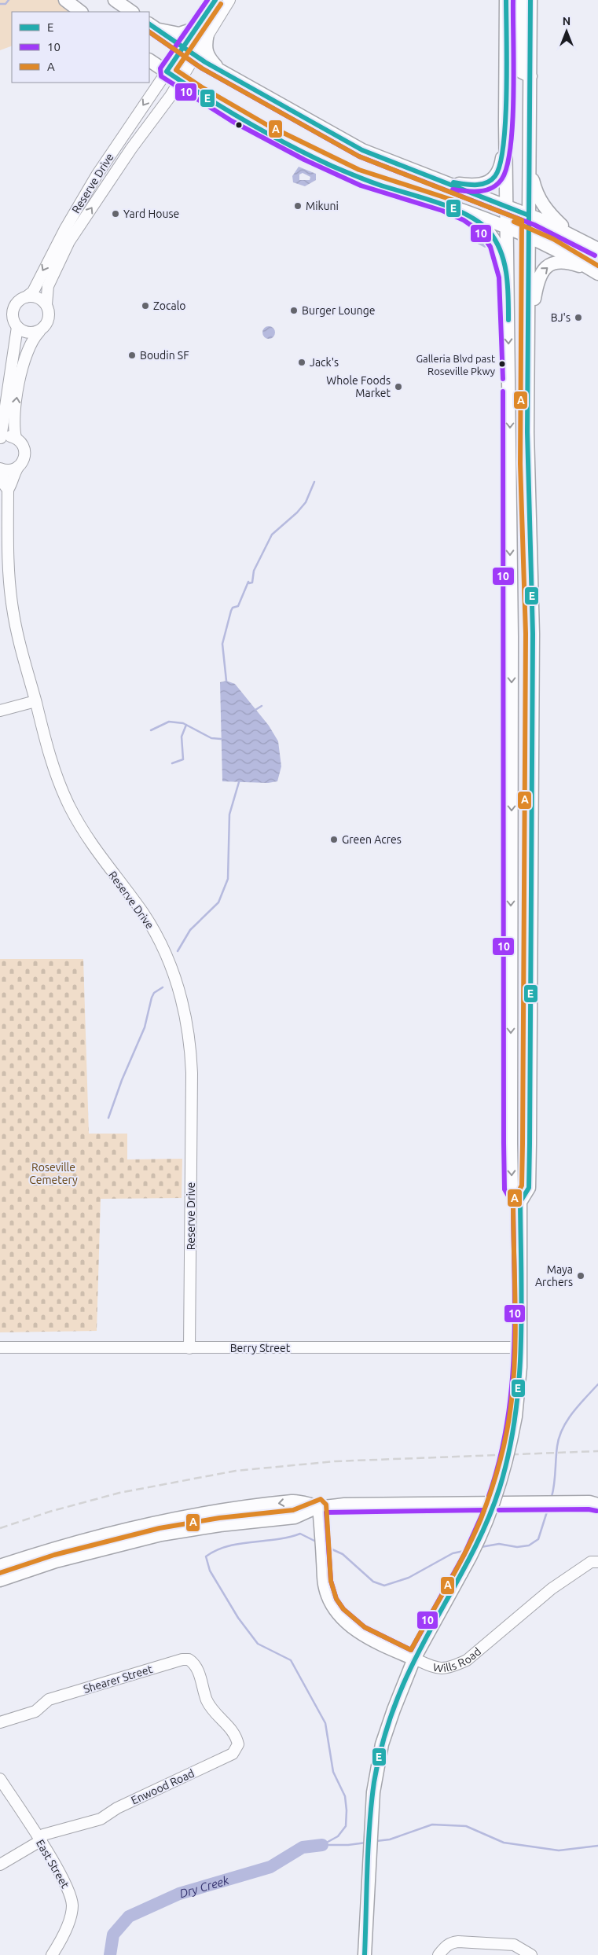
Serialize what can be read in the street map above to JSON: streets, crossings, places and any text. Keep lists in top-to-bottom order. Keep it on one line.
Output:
{"streets":{"main road":["Wills Road"],"street":["Reserve Drive","Berry Street","Shearer Street","Enwood Road","East Street"]},"crossings":[["Reserve Drive","Berry Street"],["Shearer Street","Enwood Road"],["Enwood Road","East Street"]],"water":["Dry Creek"],"parks":["Roseville Cemetery"],"places":["Mikuni","Yard House","Zocalo","Burger Lounge","BJ's","Boudin SF","Jack's","Galleria Blvd past Roseville Pkwy","Whole Foods Market","Green Acres","Maya Archers"],"lines":["transit line E","transit line 10","transit line A"],"legend":["E","10","A"],"north":"top"}
